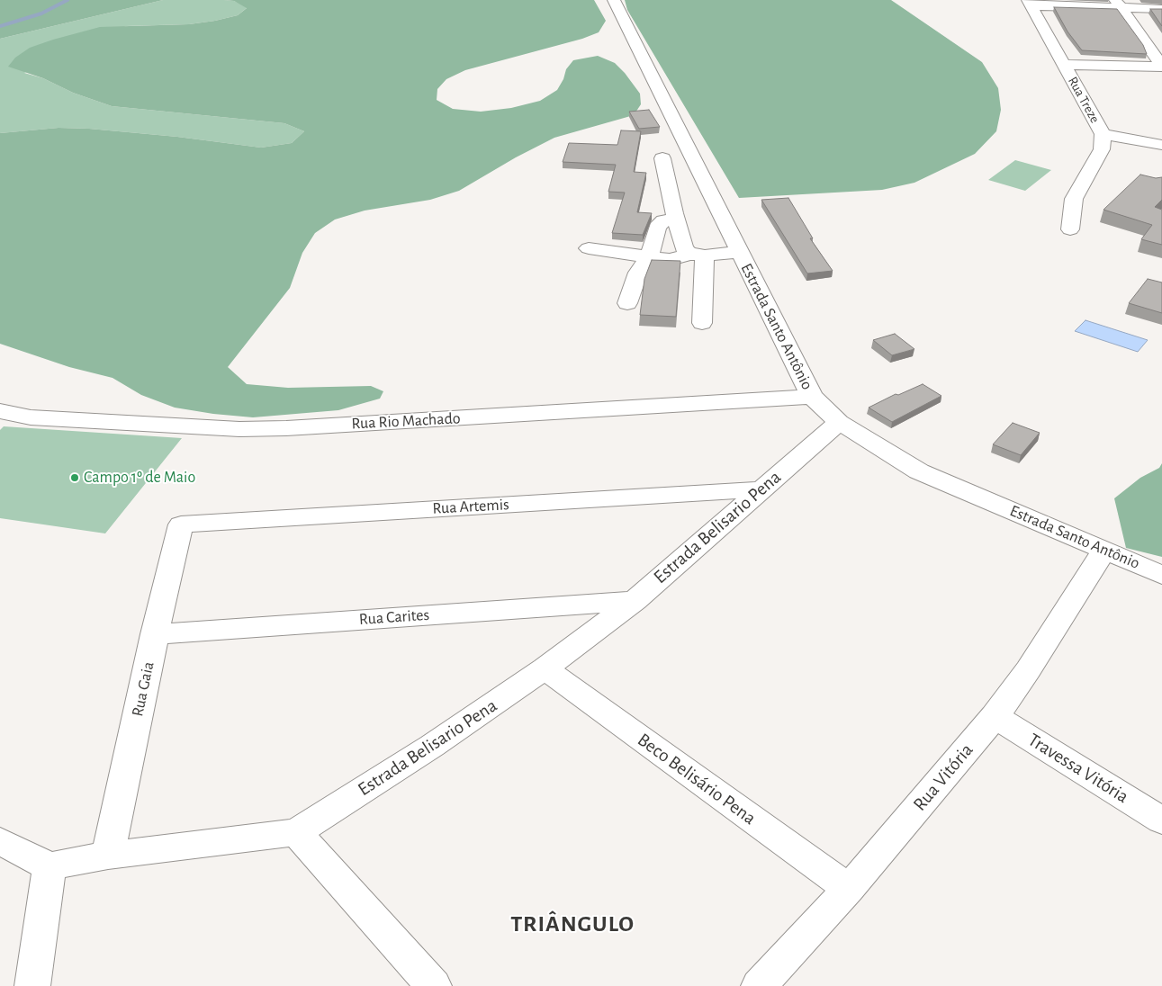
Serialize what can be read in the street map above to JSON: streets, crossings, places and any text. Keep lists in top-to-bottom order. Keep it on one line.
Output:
{"streets":{"street":["Rua Treze","Estrada Santo Antônio","Rua Rio Machado","Rua Artemis","Estrada Belisario Pena","Rua Carites","Rua Gaia","Travessa Vitória","Rua Vitória","Beco Belisário Pena"]},"crossings":[["Estrada Santo Antônio","Rua Rio Machado"],["Estrada Santo Antônio","Estrada Belisario Pena"],["Estrada Santo Antônio","Rua Vitória"],["Rua Artemis","Estrada Belisario Pena"],["Rua Artemis","Rua Gaia"],["Estrada Belisario Pena","Rua Carites"],["Estrada Belisario Pena","Rua Gaia"],["Estrada Belisario Pena","Beco Belisário Pena"],["Rua Carites","Rua Gaia"],["Travessa Vitória","Rua Vitória"],["Rua Vitória","Beco Belisário Pena"]],"districts":["TRIÂNGULO"],"places":["Campo 1º de Maio"]}
